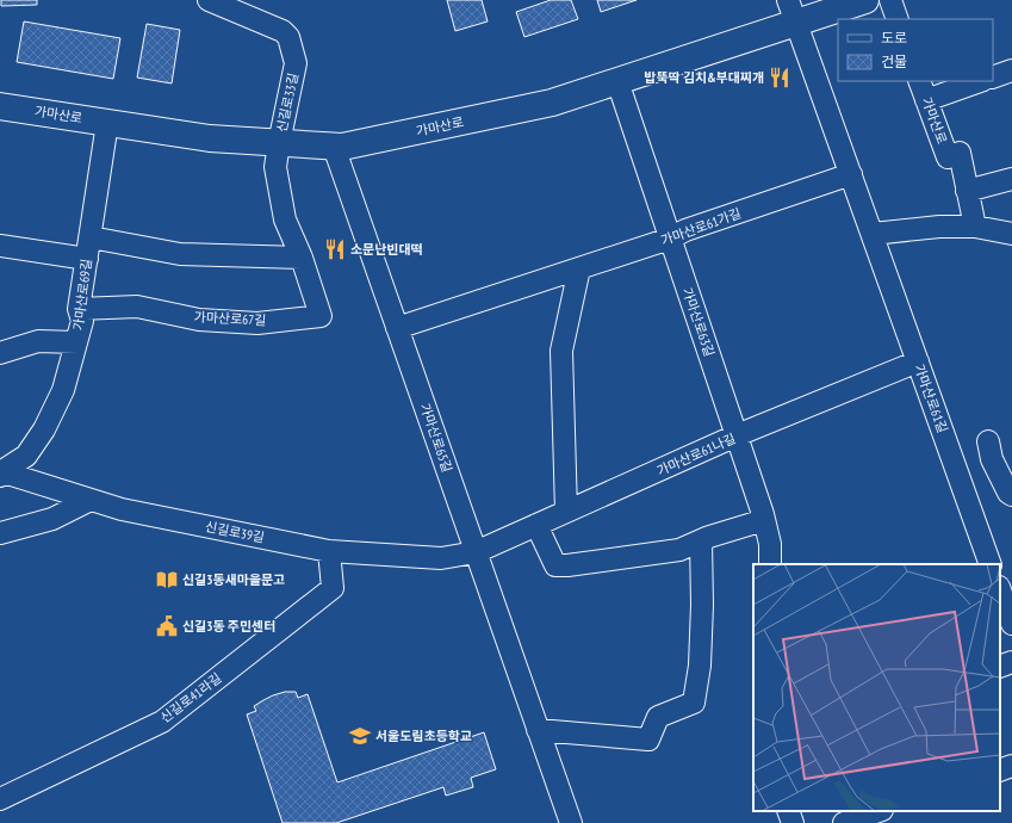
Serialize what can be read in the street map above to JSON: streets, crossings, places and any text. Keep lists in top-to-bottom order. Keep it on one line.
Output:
{"streets":{"main road":["가마산로"],"street":["신길로33길","가마산로61가길","가마산로69길","가마산로67길","가마산로63길","가마산로61길","가마산로65길","가마산로61나길","신길로39길","신길로41라길"]},"crossings":[["신길로33길","가마산로"],["신길로33길","가마산로67길"],["가마산로","가마산로69길"],["가마산로","가마산로67길"],["가마산로","가마산로63길"],["가마산로","가마산로61길"],["가마산로","가마산로65길"],["가마산로61가길","가마산로63길"],["가마산로61가길","가마산로61길"],["가마산로61가길","가마산로65길"],["가마산로69길","가마산로67길"],["가마산로69길","신길로39길"],["가마산로63길","가마산로61나길"],["가마산로61길","가마산로61나길"],["가마산로65길","가마산로61나길"],["가마산로65길","신길로39길"],["가마산로61나길","신길로39길"],["신길로39길","신길로41라길"]],"places":{"restaurant":["밥뚝딱 김치&부대찌개","소문난빈대떡"],"library":["신길3동새마을문고"],"public building":["신길3동 주민센터"],"school or university":["서울도림초등학교"]},"legend":["도로","건물"]}
